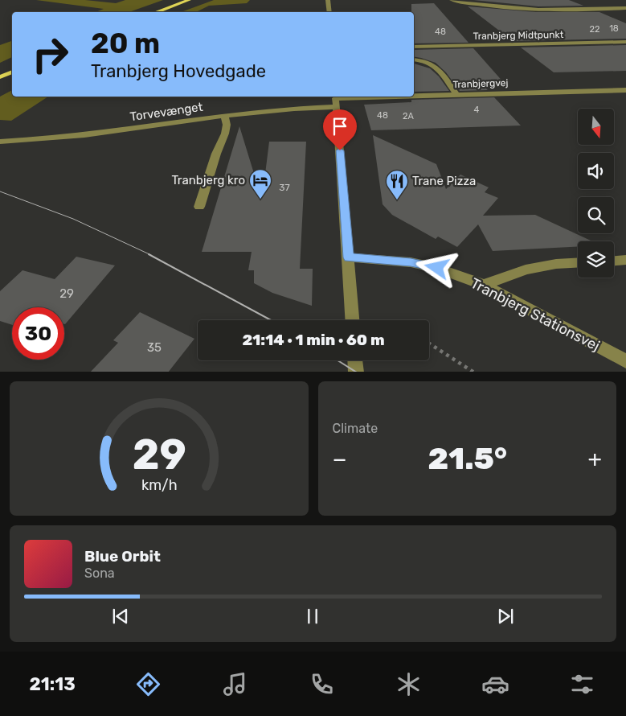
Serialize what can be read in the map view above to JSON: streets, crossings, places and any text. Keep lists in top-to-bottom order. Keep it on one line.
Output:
{"streets":{"street":["Tranbjerg Midtpunkt","Tranbjergvej","Torvevænget","Tranbjerg Stationsvej"]},"crossings":[["Tranbjergvej","Torvevænget"]],"places":{"hotel":["Tranbjerg kro"],"restaurant":["Trane Pizza"]},"house_numbers":["18","22","48","4","48","2A","37","29","35"],"north":"bottom","page":{"turn":["20 m","Tranbjerg Hovedgade"],"limit":"30","trip":"21:14 · 1 min · 60 m","tile":"Climate","heat":["−","21.5°","+"],"song":["Blue Orbit","Sona"],"tabs":"21:13","gauge":["29","km/h"]}}
